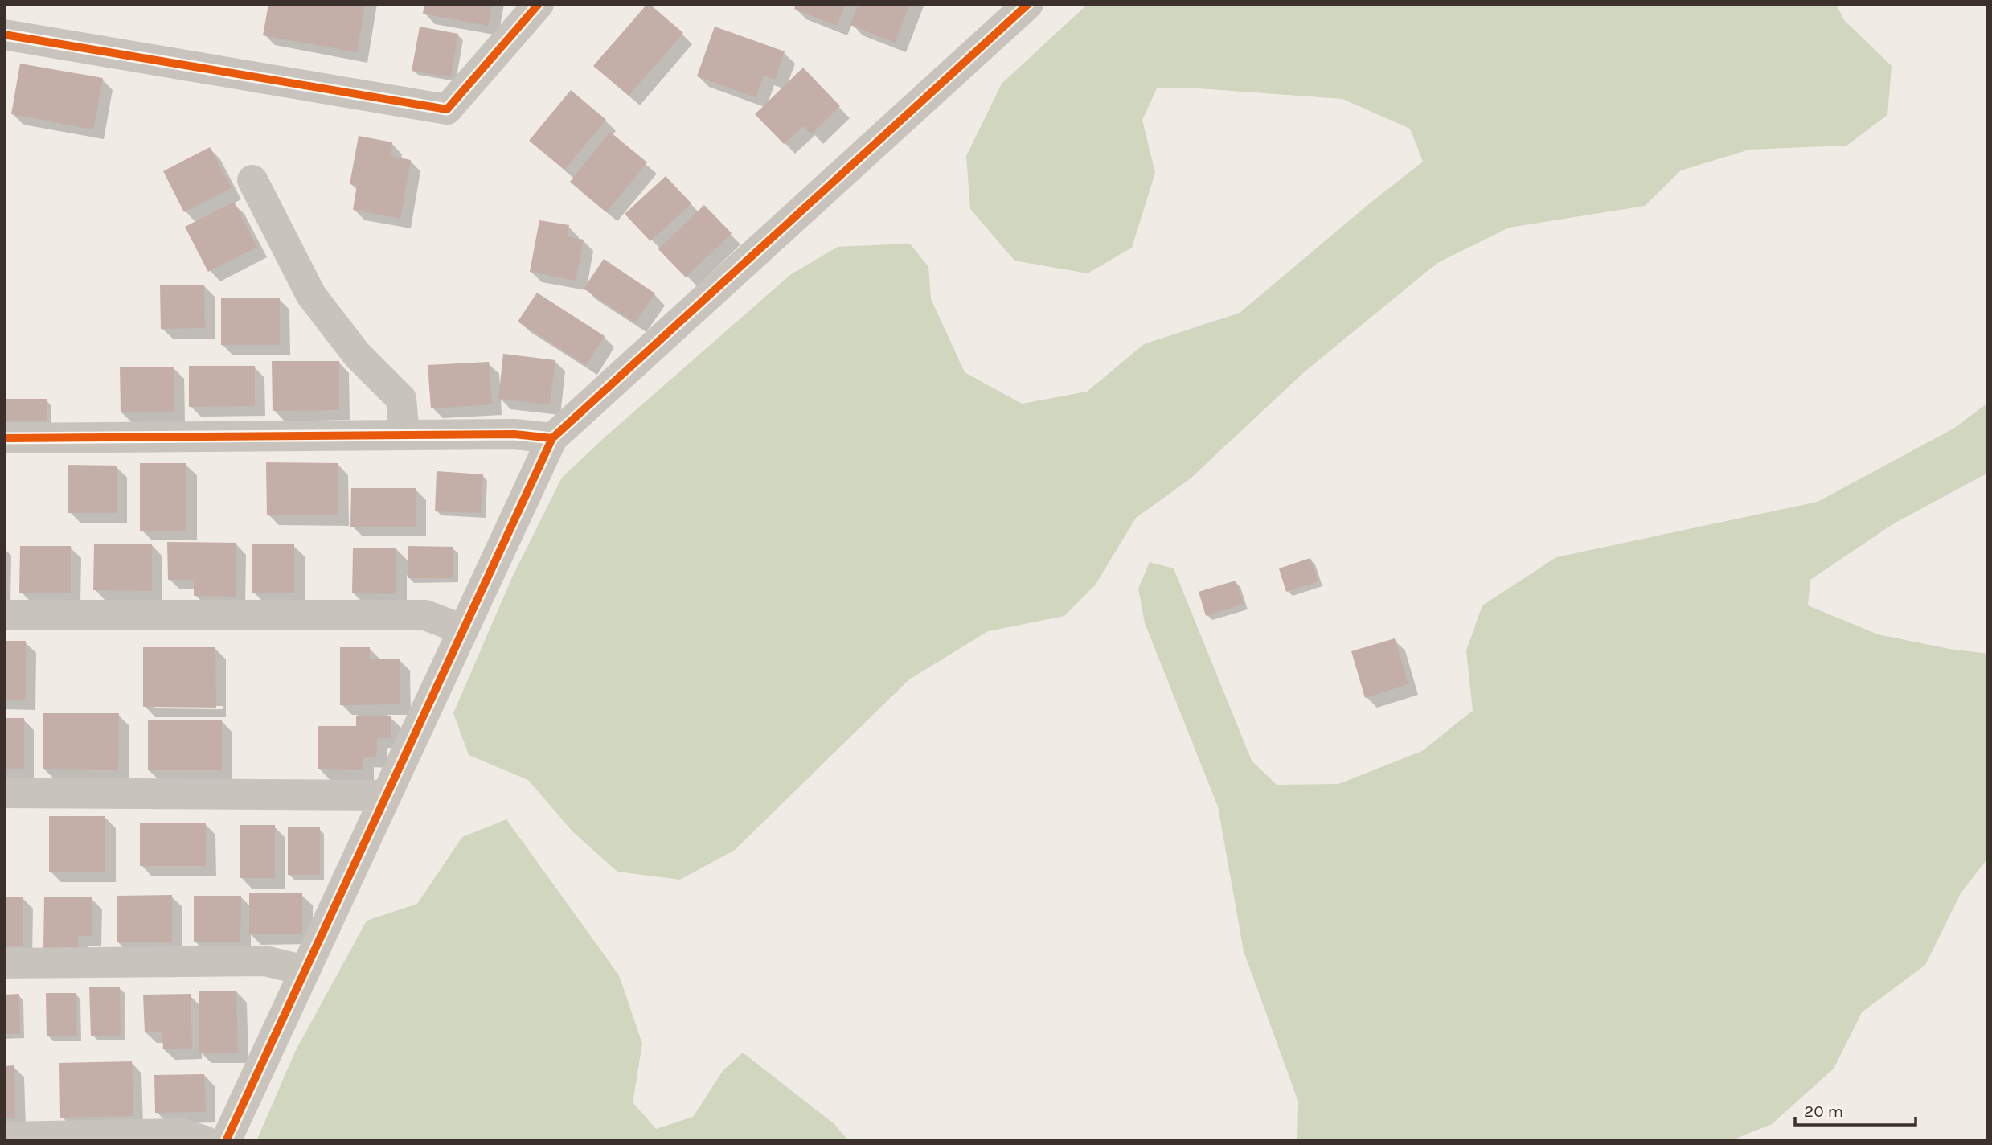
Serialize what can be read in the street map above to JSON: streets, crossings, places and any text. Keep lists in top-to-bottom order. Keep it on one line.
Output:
{"scale_bar":"20 m"}
